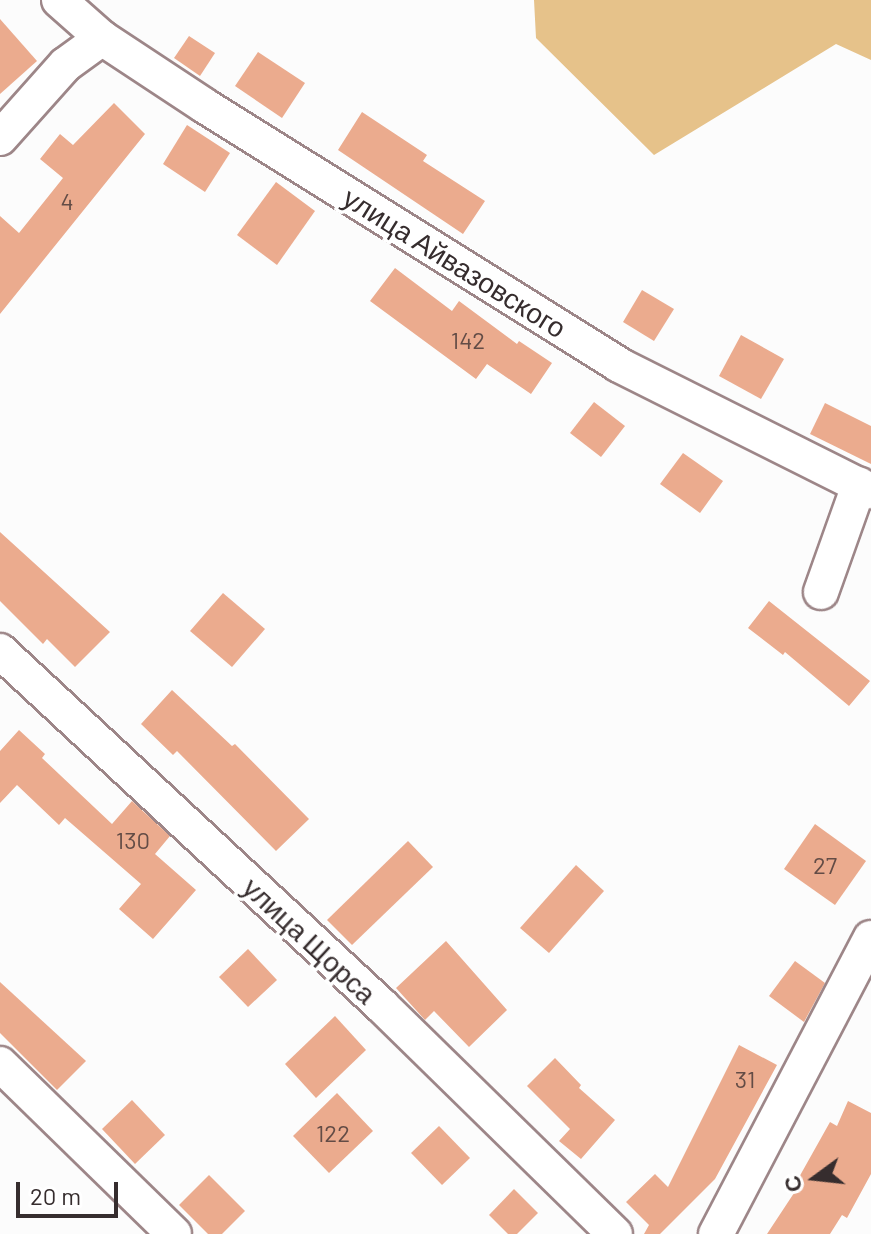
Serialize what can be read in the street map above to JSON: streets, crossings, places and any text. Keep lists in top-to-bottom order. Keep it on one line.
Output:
{"streets":{"street":["улица Айвазовского","улица Щорса"]},"house_numbers":["4","142","130","27","31","122"],"scale_bar":"20 m","north":"left"}
